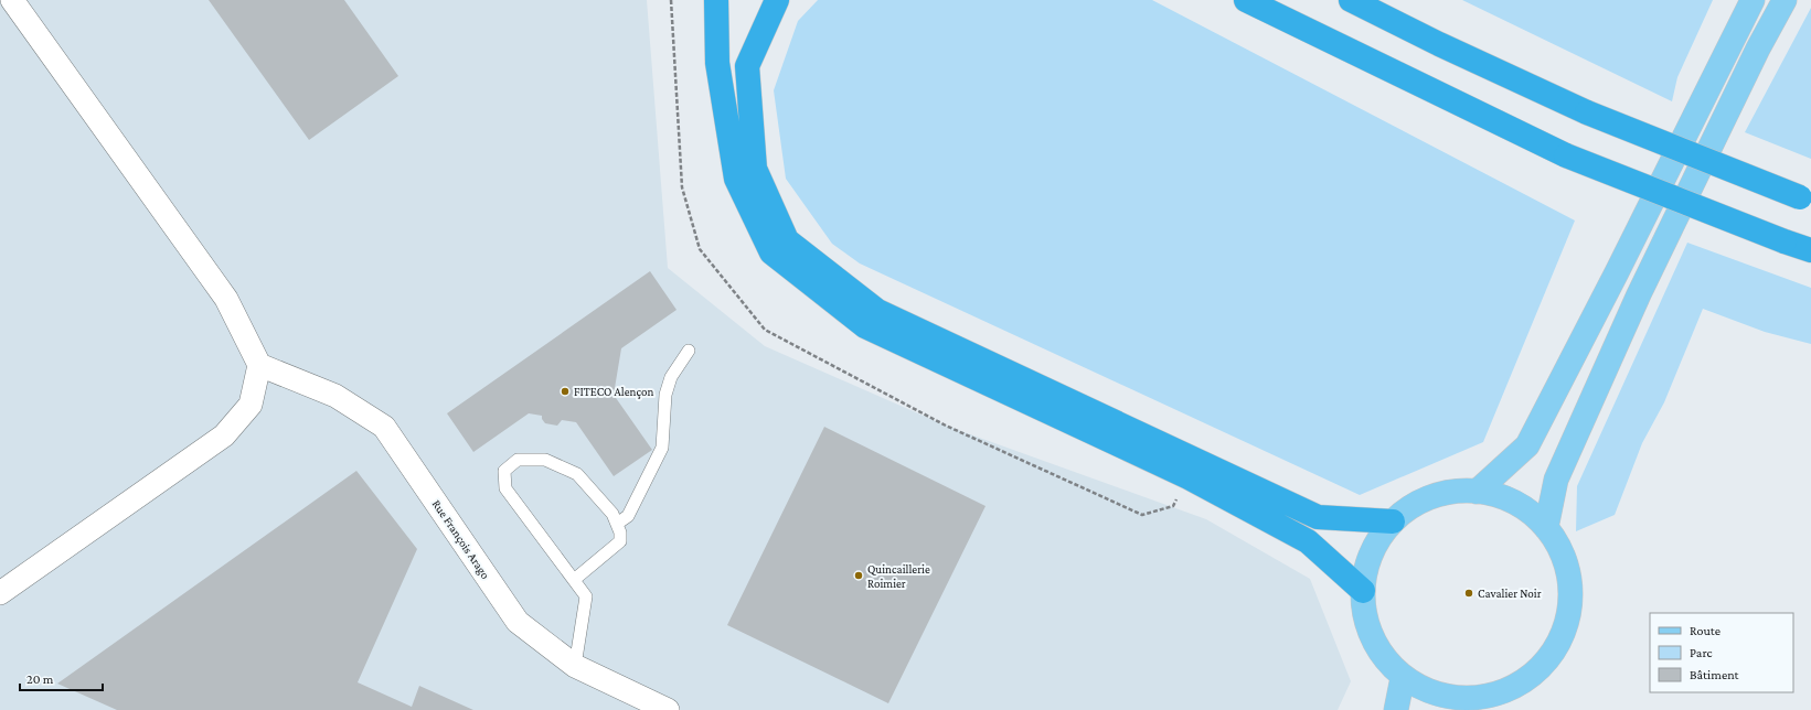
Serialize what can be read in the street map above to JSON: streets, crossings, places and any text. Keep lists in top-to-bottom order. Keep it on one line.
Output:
{"streets":{"street":["Rue François Arago"]},"places":["FITECO Alençon","Quincaillerie Roimier","Cavalier Noir"],"legend":["Route","Parc","Bâtiment"],"scale_bar":"20 m"}
